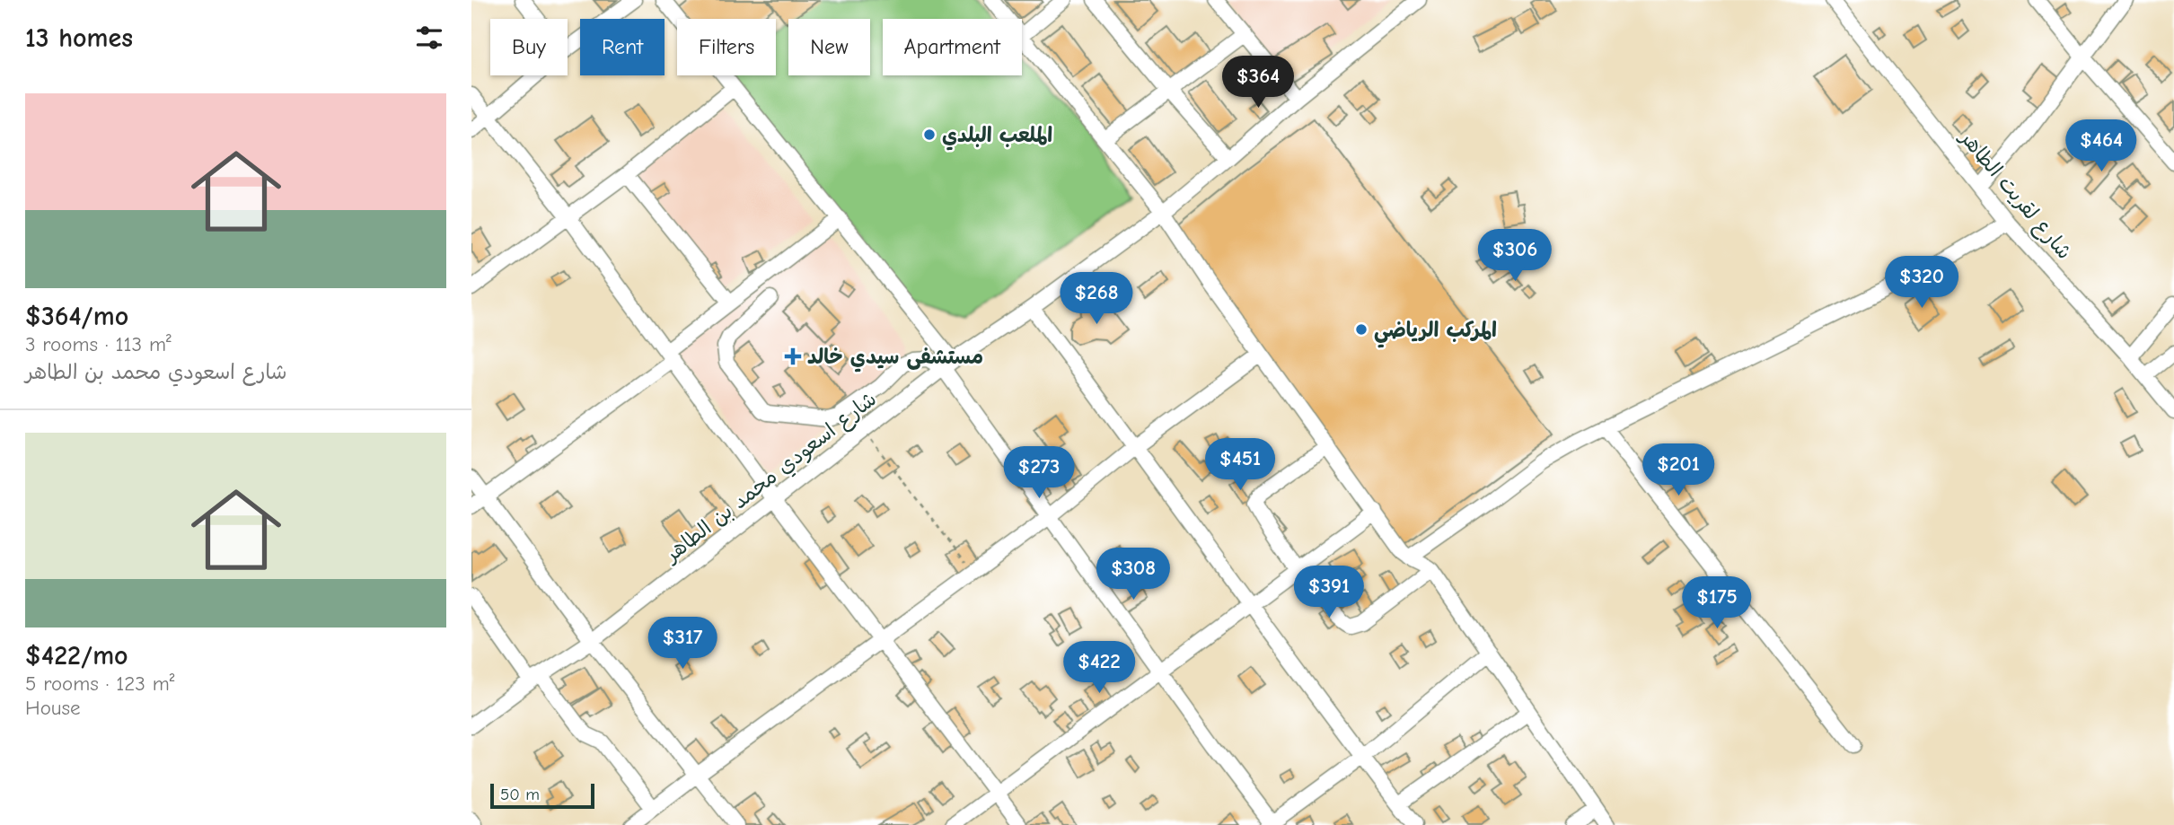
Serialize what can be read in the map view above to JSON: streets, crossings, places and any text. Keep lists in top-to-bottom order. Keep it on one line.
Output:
{"streets":{"street":["شارع لقريت الطاهر","شارع اسعودي محمد بن الطاهر"]},"places":{"other":["الملعب البلدي","المركب الرياضي"],"health":["مستشفى سيدي خالد"]},"scale_bar":"50 m","page":{"heading":"13 homes","chip":["Buy","Rent","Filters","New","Apartment"],"price":["$364","$464","$306","$320","$268","$451","$201","$273","$308","$391","$175","$317","$422"],"list":[{"name":"$364/mo","note":"3 rooms · 113 m² · شارع اسعودي محمد بن الطاهر"},{"name":"$422/mo","note":"5 rooms · 123 m² · House"}],"scale":"50 m"}}
